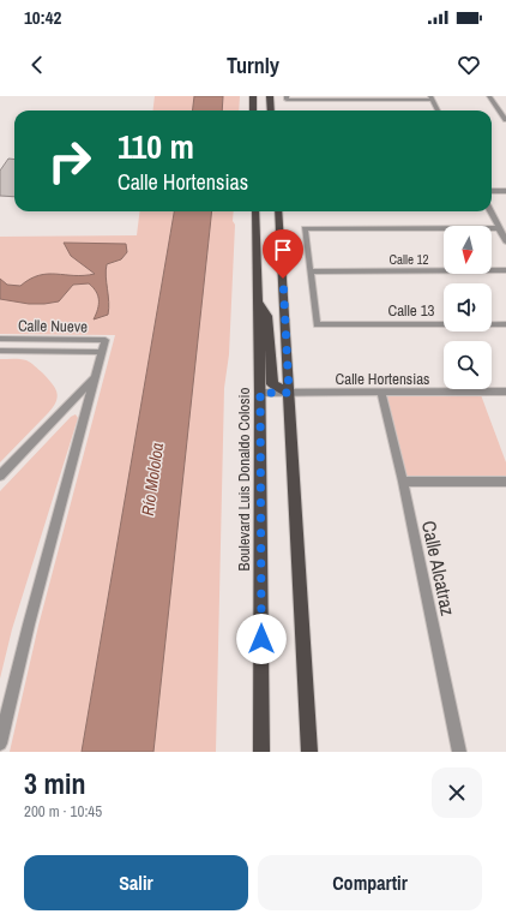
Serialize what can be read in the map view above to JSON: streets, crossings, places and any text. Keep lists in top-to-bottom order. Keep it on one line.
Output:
{"streets":{"main road":["Boulevard Luis Donaldo Colosio"],"street":["Calle 12","Calle 13","Calle Nueve","Calle Hortensias","Calle Alcatraz"]},"crossings":[["Calle 12","Calle 13"],["Calle Hortensias","Boulevard Luis Donaldo Colosio"],["Calle Hortensias","Calle Alcatraz"]],"water":["Río Mololoa"],"north":"bottom","page":{"status":"10:42","header":"Turnly","turn":["110 m","Calle Hortensias"],"heading":["3 min","200 m · 10:45"],"buttons":["Salir","Compartir"]}}
